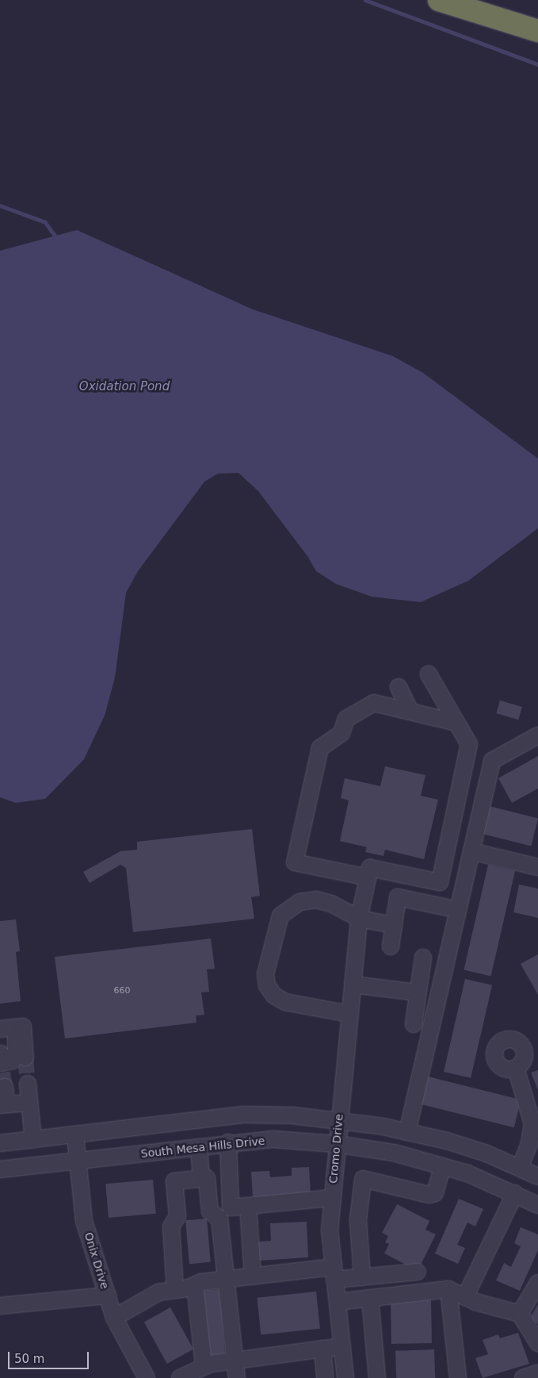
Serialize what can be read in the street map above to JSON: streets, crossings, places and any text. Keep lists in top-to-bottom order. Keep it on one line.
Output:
{"streets":{"street":["South Mesa Hills Drive","Cromo Drive","Onix Drive"]},"crossings":[["South Mesa Hills Drive","Cromo Drive"],["South Mesa Hills Drive","Onix Drive"]],"water":["Oxidation Pond"],"house_numbers":["660"],"scale_bar":"50 m"}
